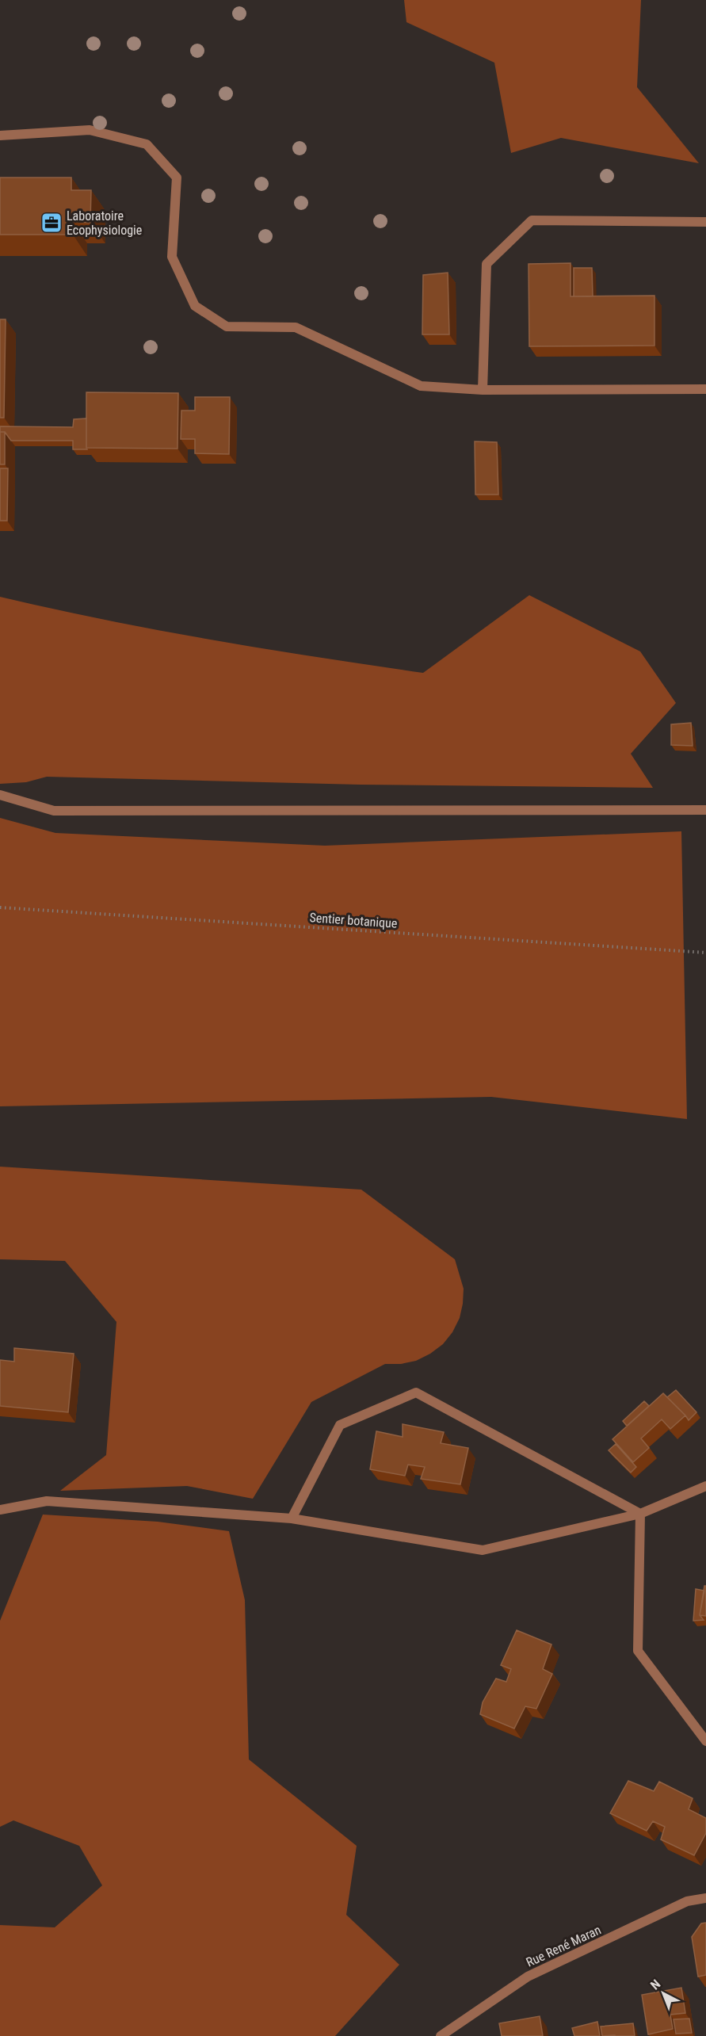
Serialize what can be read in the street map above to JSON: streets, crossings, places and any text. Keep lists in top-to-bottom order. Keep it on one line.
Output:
{"streets":{"street":["Rue René Maran"],"path":["Sentier botanique"]},"places":{"office":["Laboratoire Ecophysiologie"]},"north":"top left"}
